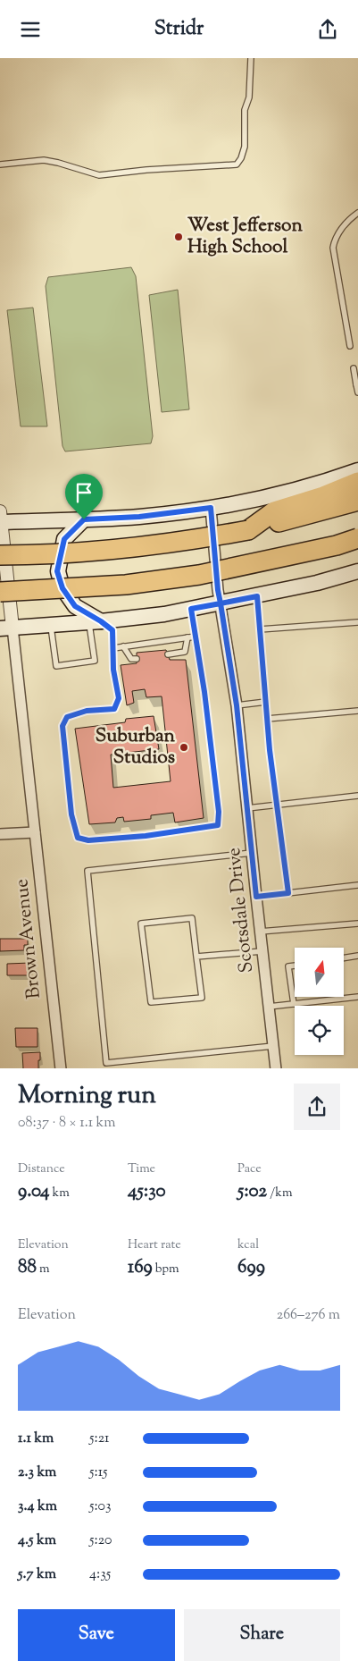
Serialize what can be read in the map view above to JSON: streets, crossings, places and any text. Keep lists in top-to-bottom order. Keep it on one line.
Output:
{"streets":{"street":["Scotsdale Drive","Brown Avenue"]},"places":["West Jefferson High School","Suburban Studios"],"north":"top","page":{"header":"Stridr","heading":["Morning run","08:37 · 8 × 1.1 km"],"stats":[["Distance","9.04 km"],["Time","45:30"],["Pace","5:02 /km"],["Elevation","88 m"],["Heart rate","169 bpm"],["kcal","699"]],"chart":["Elevation","266–276 m"],"list":[{"name":"1.1 km","note":"5:21"},{"name":"2.3 km","note":"5:15"},{"name":"3.4 km","note":"5:03"},{"name":"4.5 km","note":"5:20"},{"name":"5.7 km","note":"4:35"}],"buttons":["Save","Share"]}}
